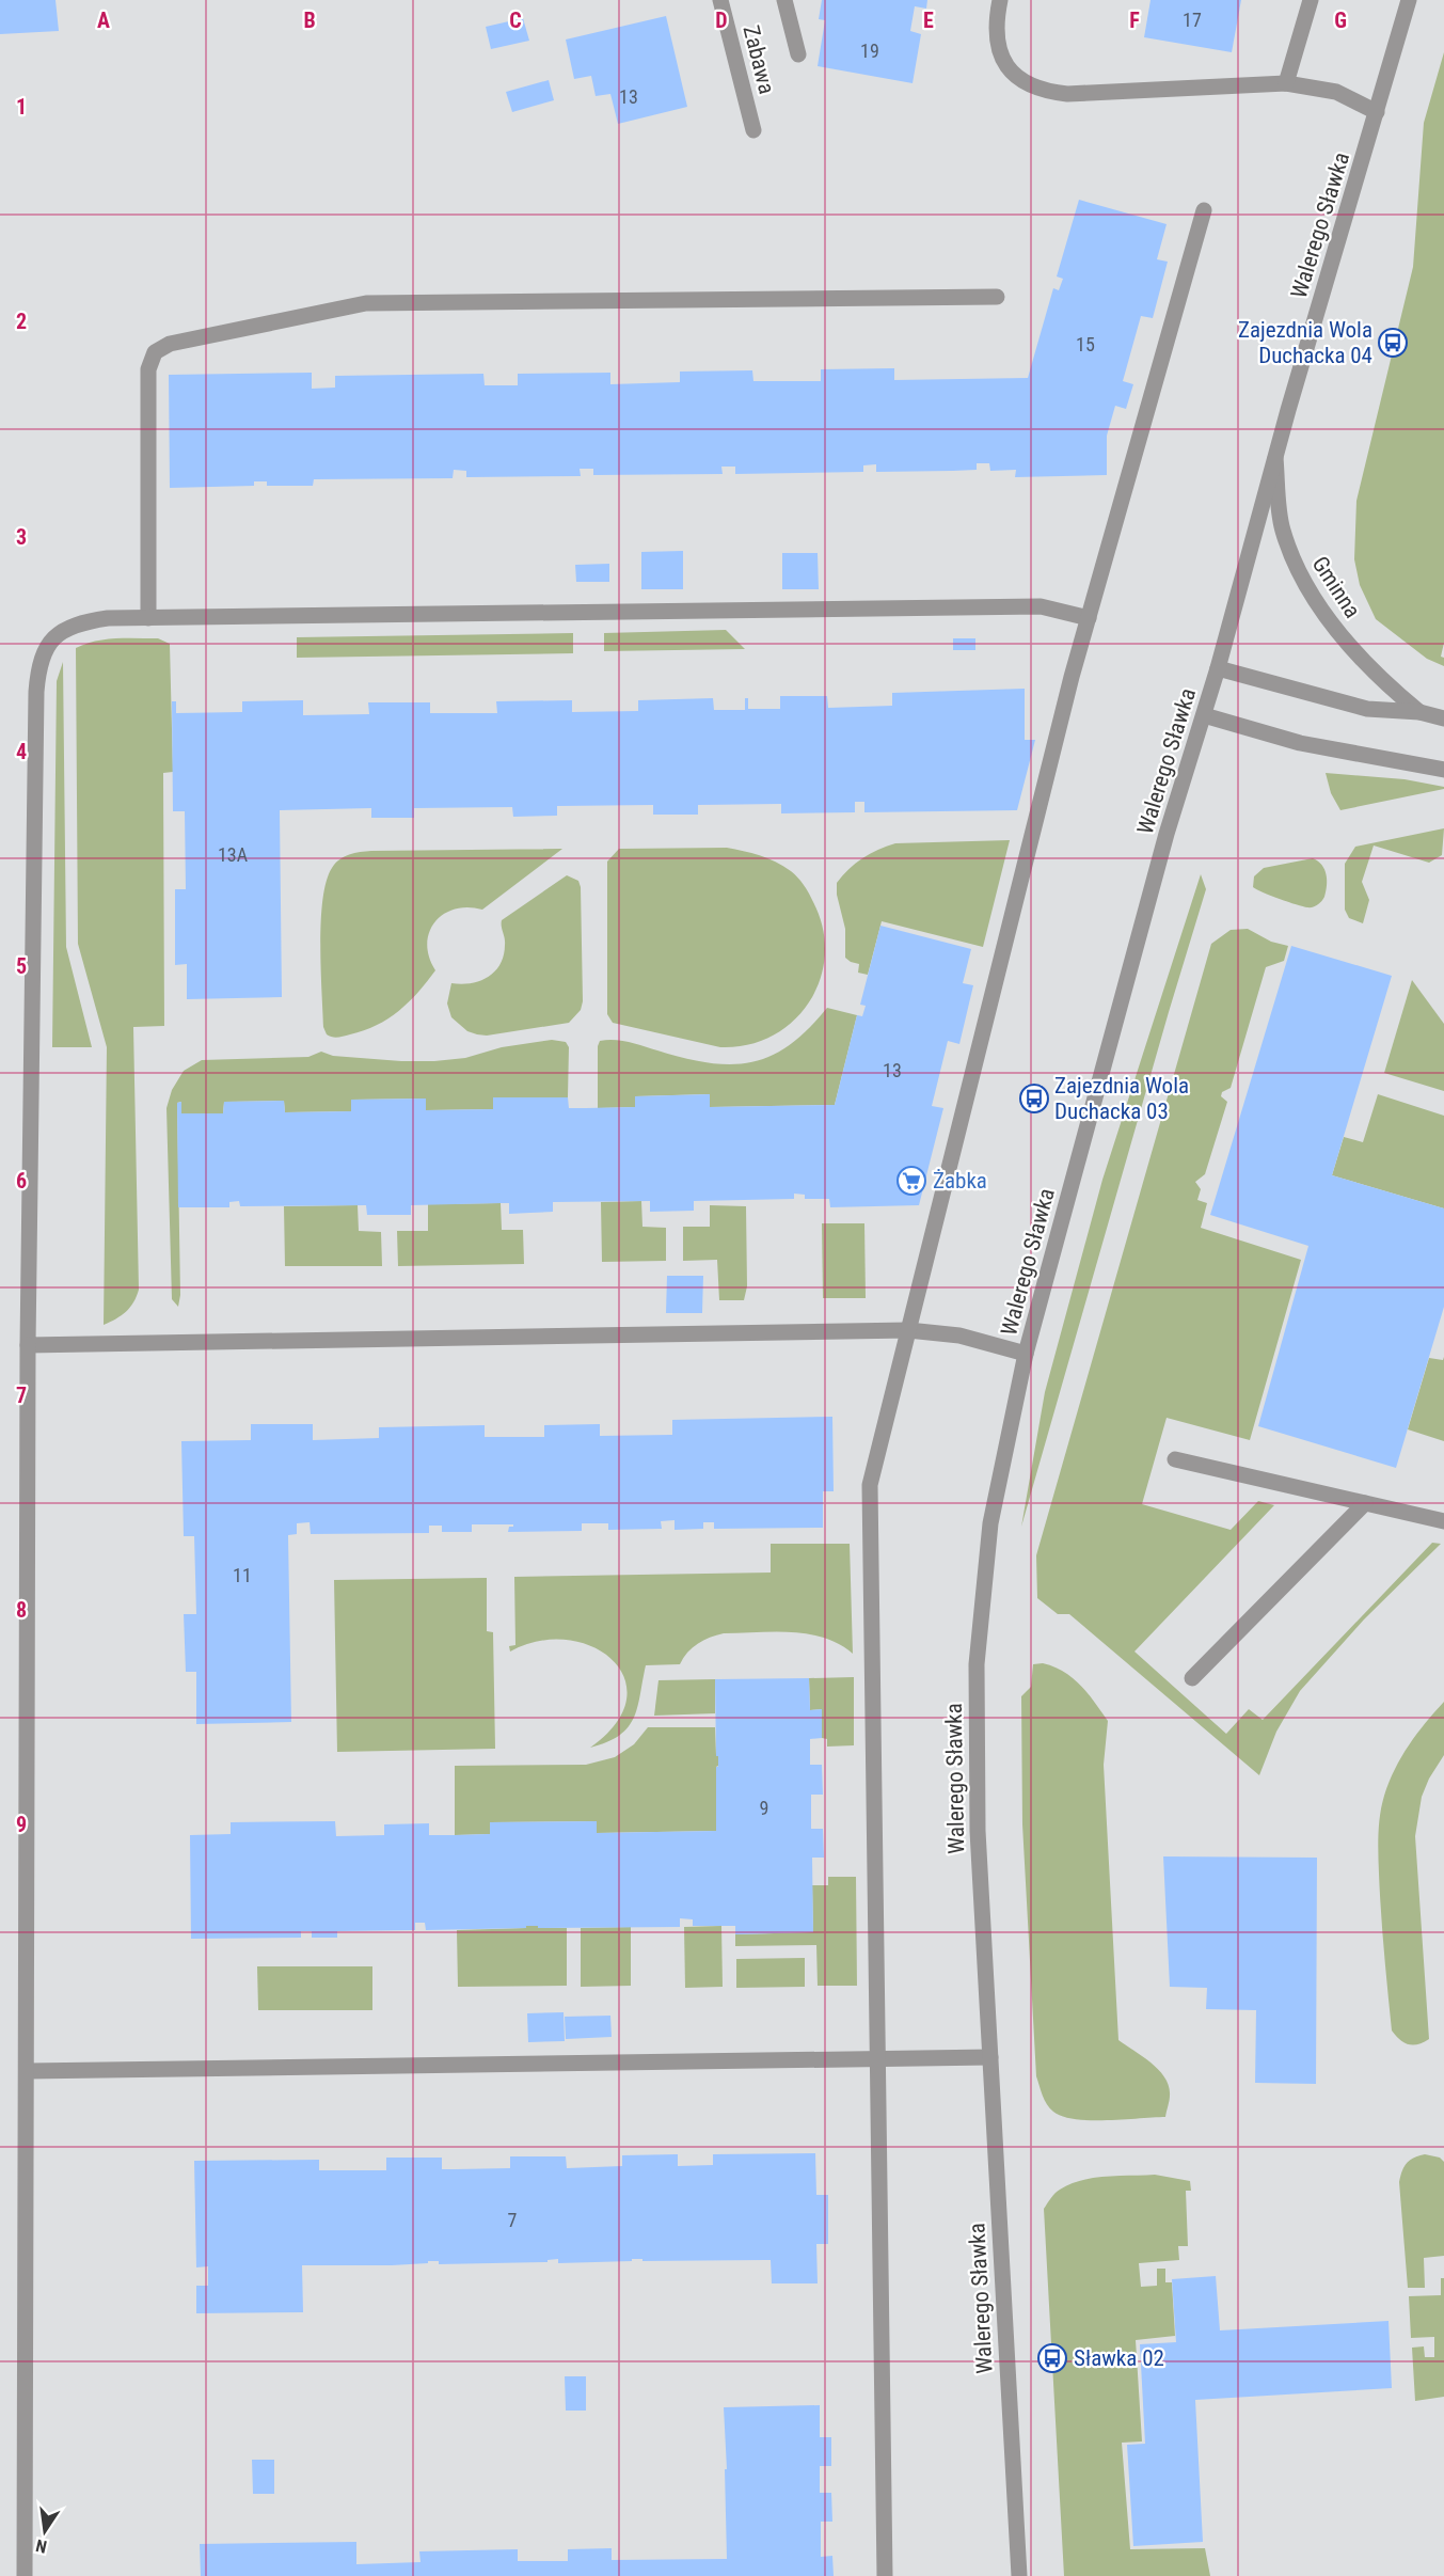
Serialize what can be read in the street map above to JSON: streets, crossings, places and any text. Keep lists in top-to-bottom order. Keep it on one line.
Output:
{"streets":{"street":["Zabawa","Walerego Sławka","Gminna"]},"crossings":[["Walerego Sławka","Gminna"]],"places":{"bus stop":["Zajezdnia Wola Duchacka 04","Zajezdnia Wola Duchacka 03","Sławka 02"],"supermarket":["Żabka"]},"house_numbers":["17","19","13","15","13A","13","11","9","7"],"north":"bottom","grid":{"columns":["A","B","C","D","E","F","G"],"rows":["1","2","3","4","5","6","7","8","9"]}}
